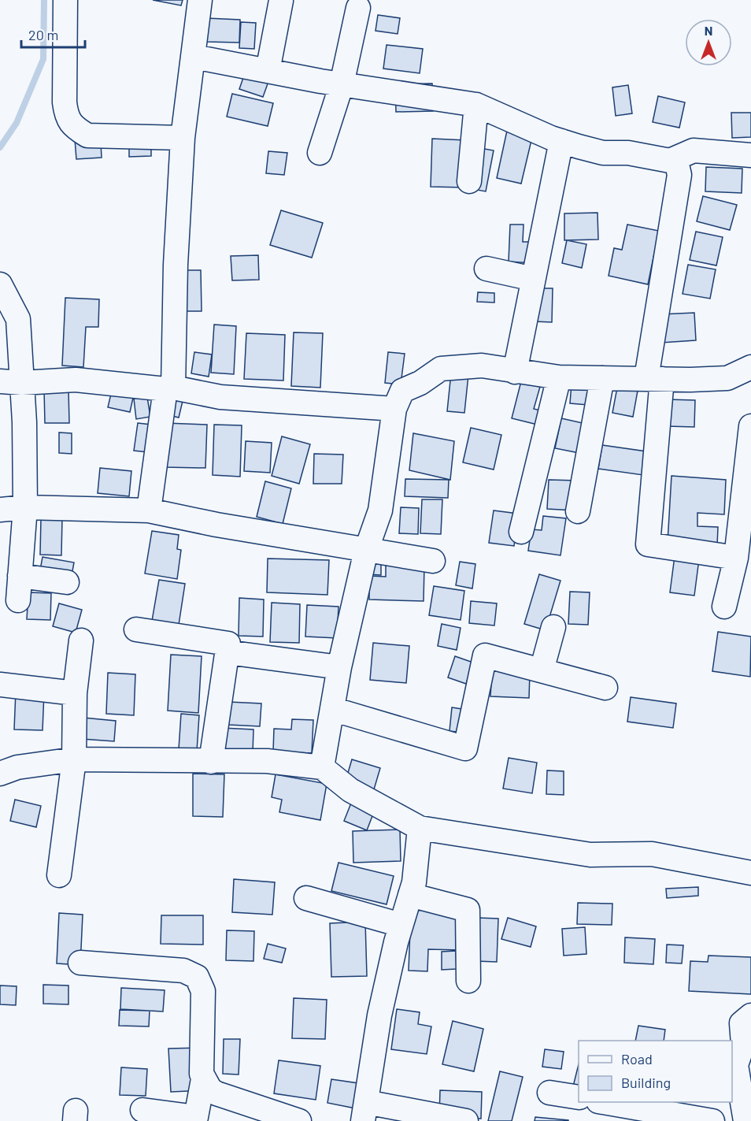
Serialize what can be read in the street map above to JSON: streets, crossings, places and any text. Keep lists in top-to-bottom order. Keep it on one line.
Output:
{"legend":["Road","Building"],"scale_bar":"20 m","north":"top"}
